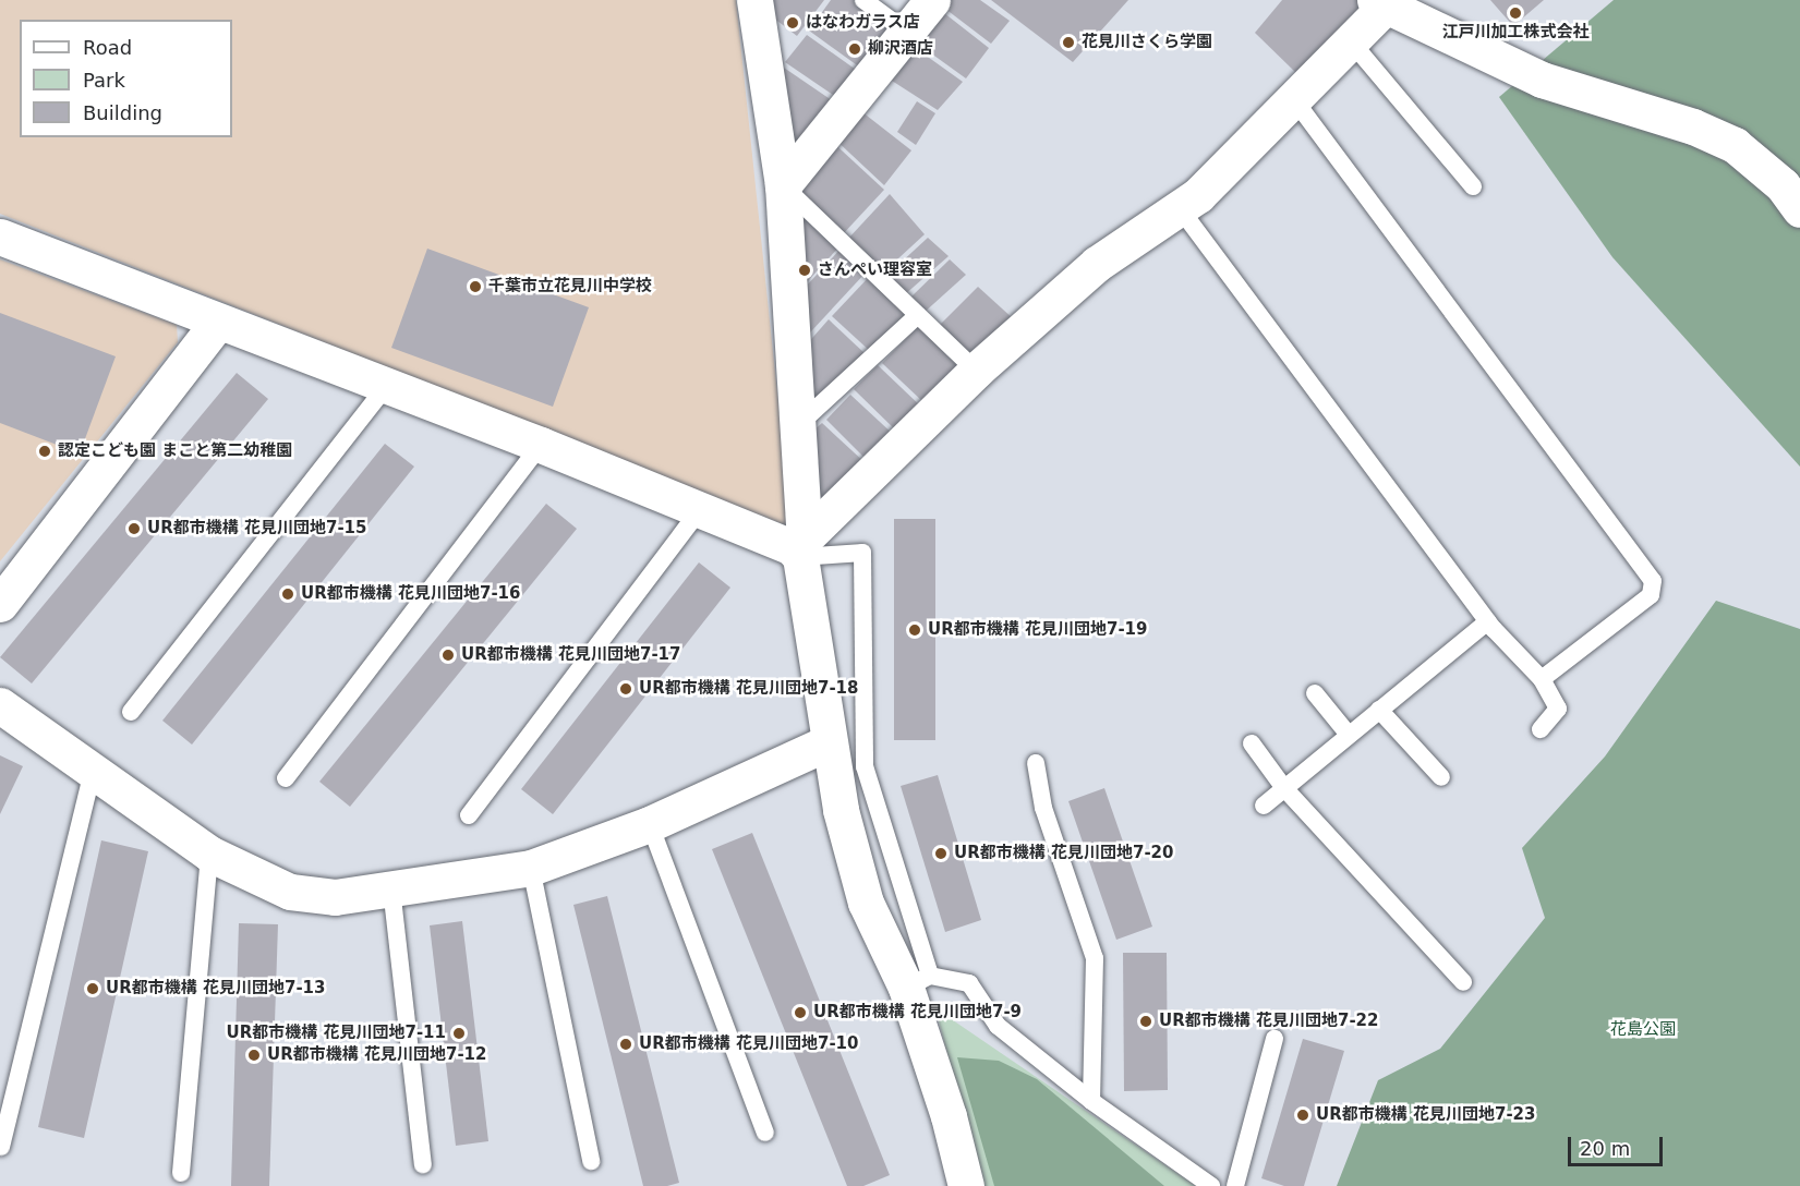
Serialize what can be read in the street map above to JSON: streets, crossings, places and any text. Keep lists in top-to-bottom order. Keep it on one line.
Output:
{"parks":["花島公園"],"places":["江戸川加工株式会社","はなわガラス店","花見川さくら学園","柳沢酒店","さんぺい理容室","千葉市立花見川中学校","認定こども園 まこと第二幼稚園","UR都市機構 花見川団地7-15","UR都市機構 花見川団地7-16","UR都市機構 花見川団地7-19","UR都市機構 花見川団地7-17","UR都市機構 花見川団地7-18","UR都市機構 花見川団地7-20","UR都市機構 花見川団地7-13","UR都市機構 花見川団地7-9","UR都市機構 花見川団地7-22","UR都市機構 花見川団地7-11","UR都市機構 花見川団地7-10","UR都市機構 花見川団地7-12","UR都市機構 花見川団地7-23"],"legend":["Road","Park","Building"],"scale_bar":"20 m"}
